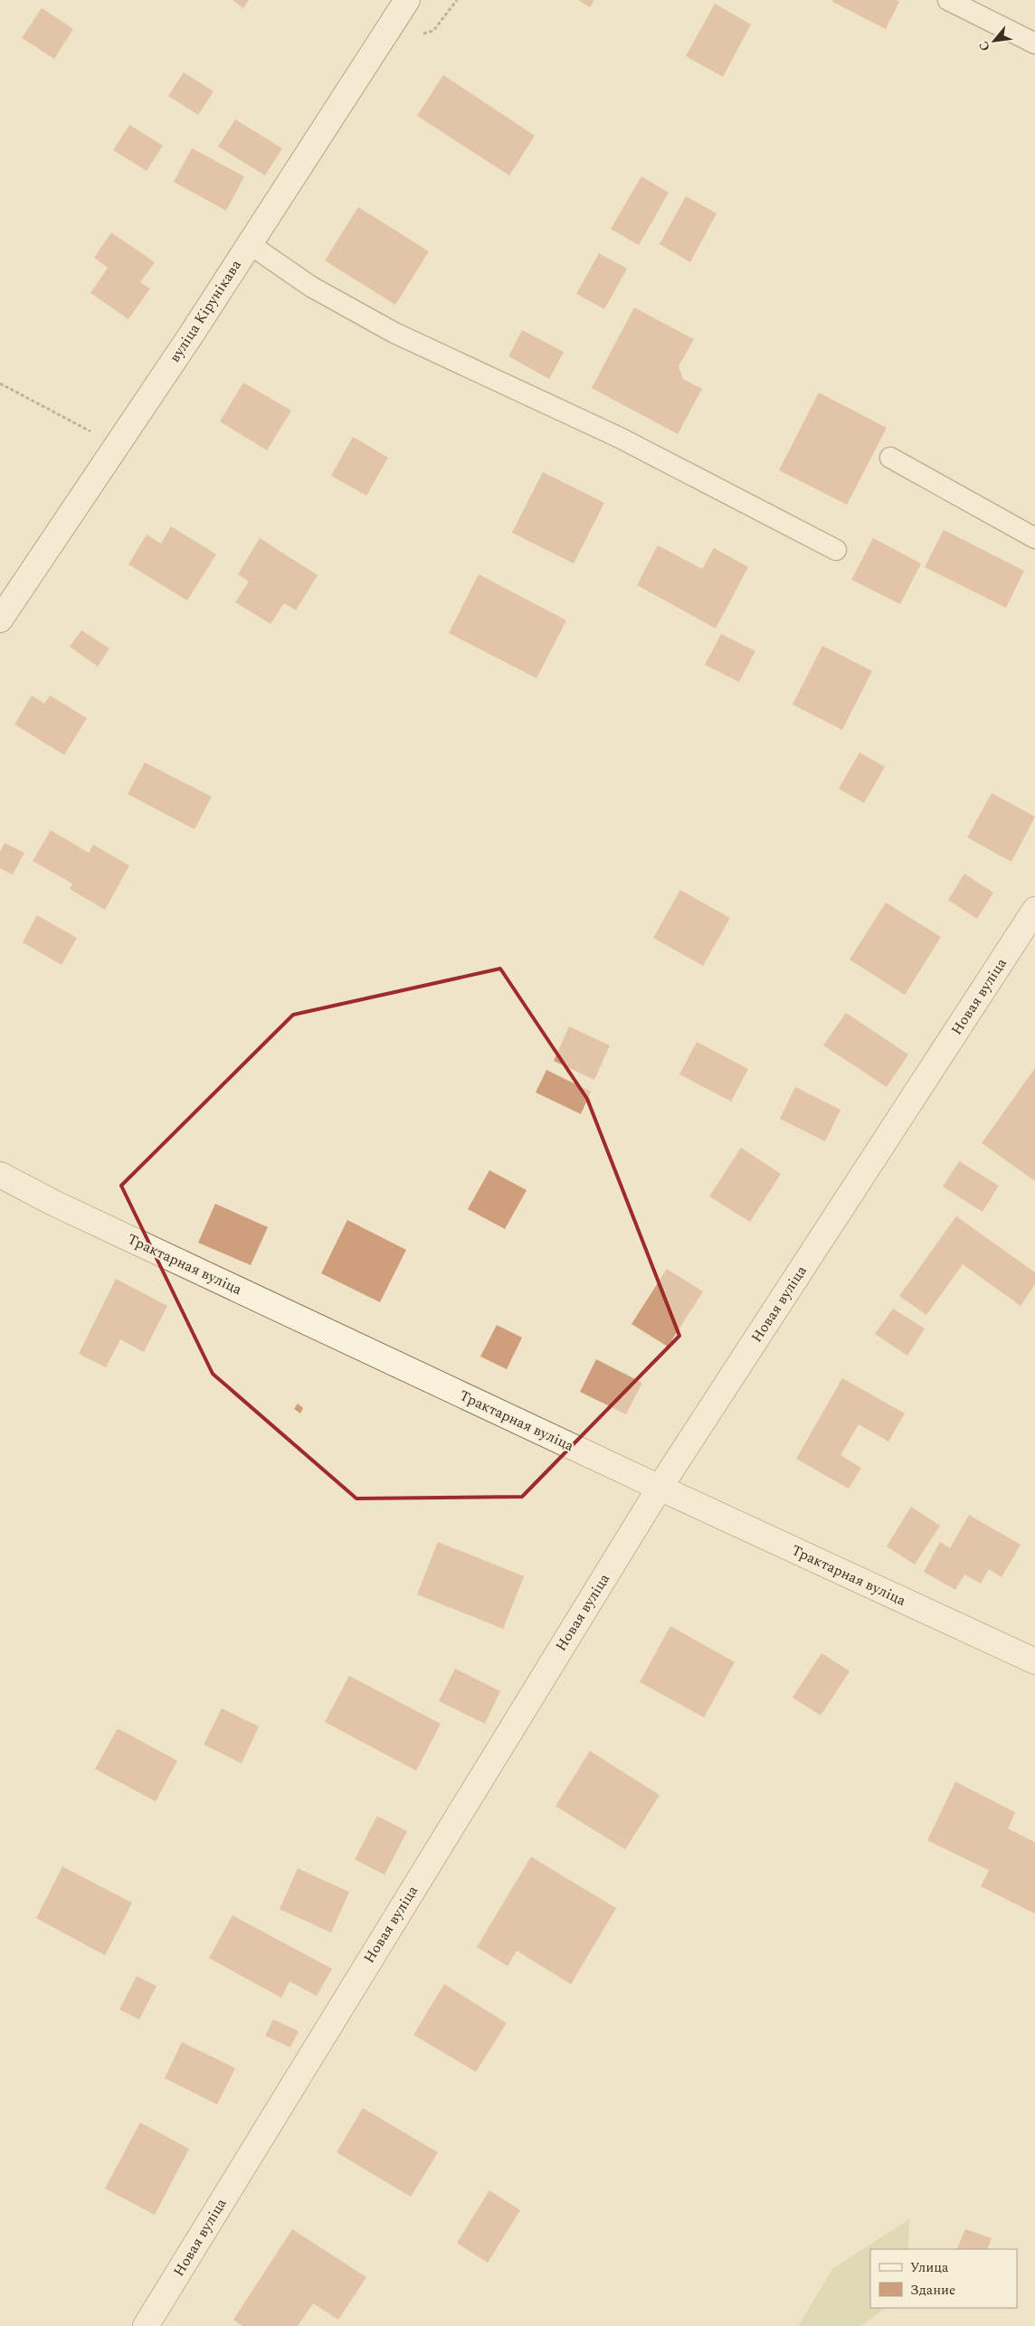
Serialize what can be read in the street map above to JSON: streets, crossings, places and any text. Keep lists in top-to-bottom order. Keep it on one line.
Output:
{"streets":{"street":["вуліца Кірунікава","Новая вуліца","Трактарная вуліца"]},"crossings":[["Новая вуліца","Трактарная вуліца"]],"legend":["Улица","Здание"],"north":"bottom left"}
